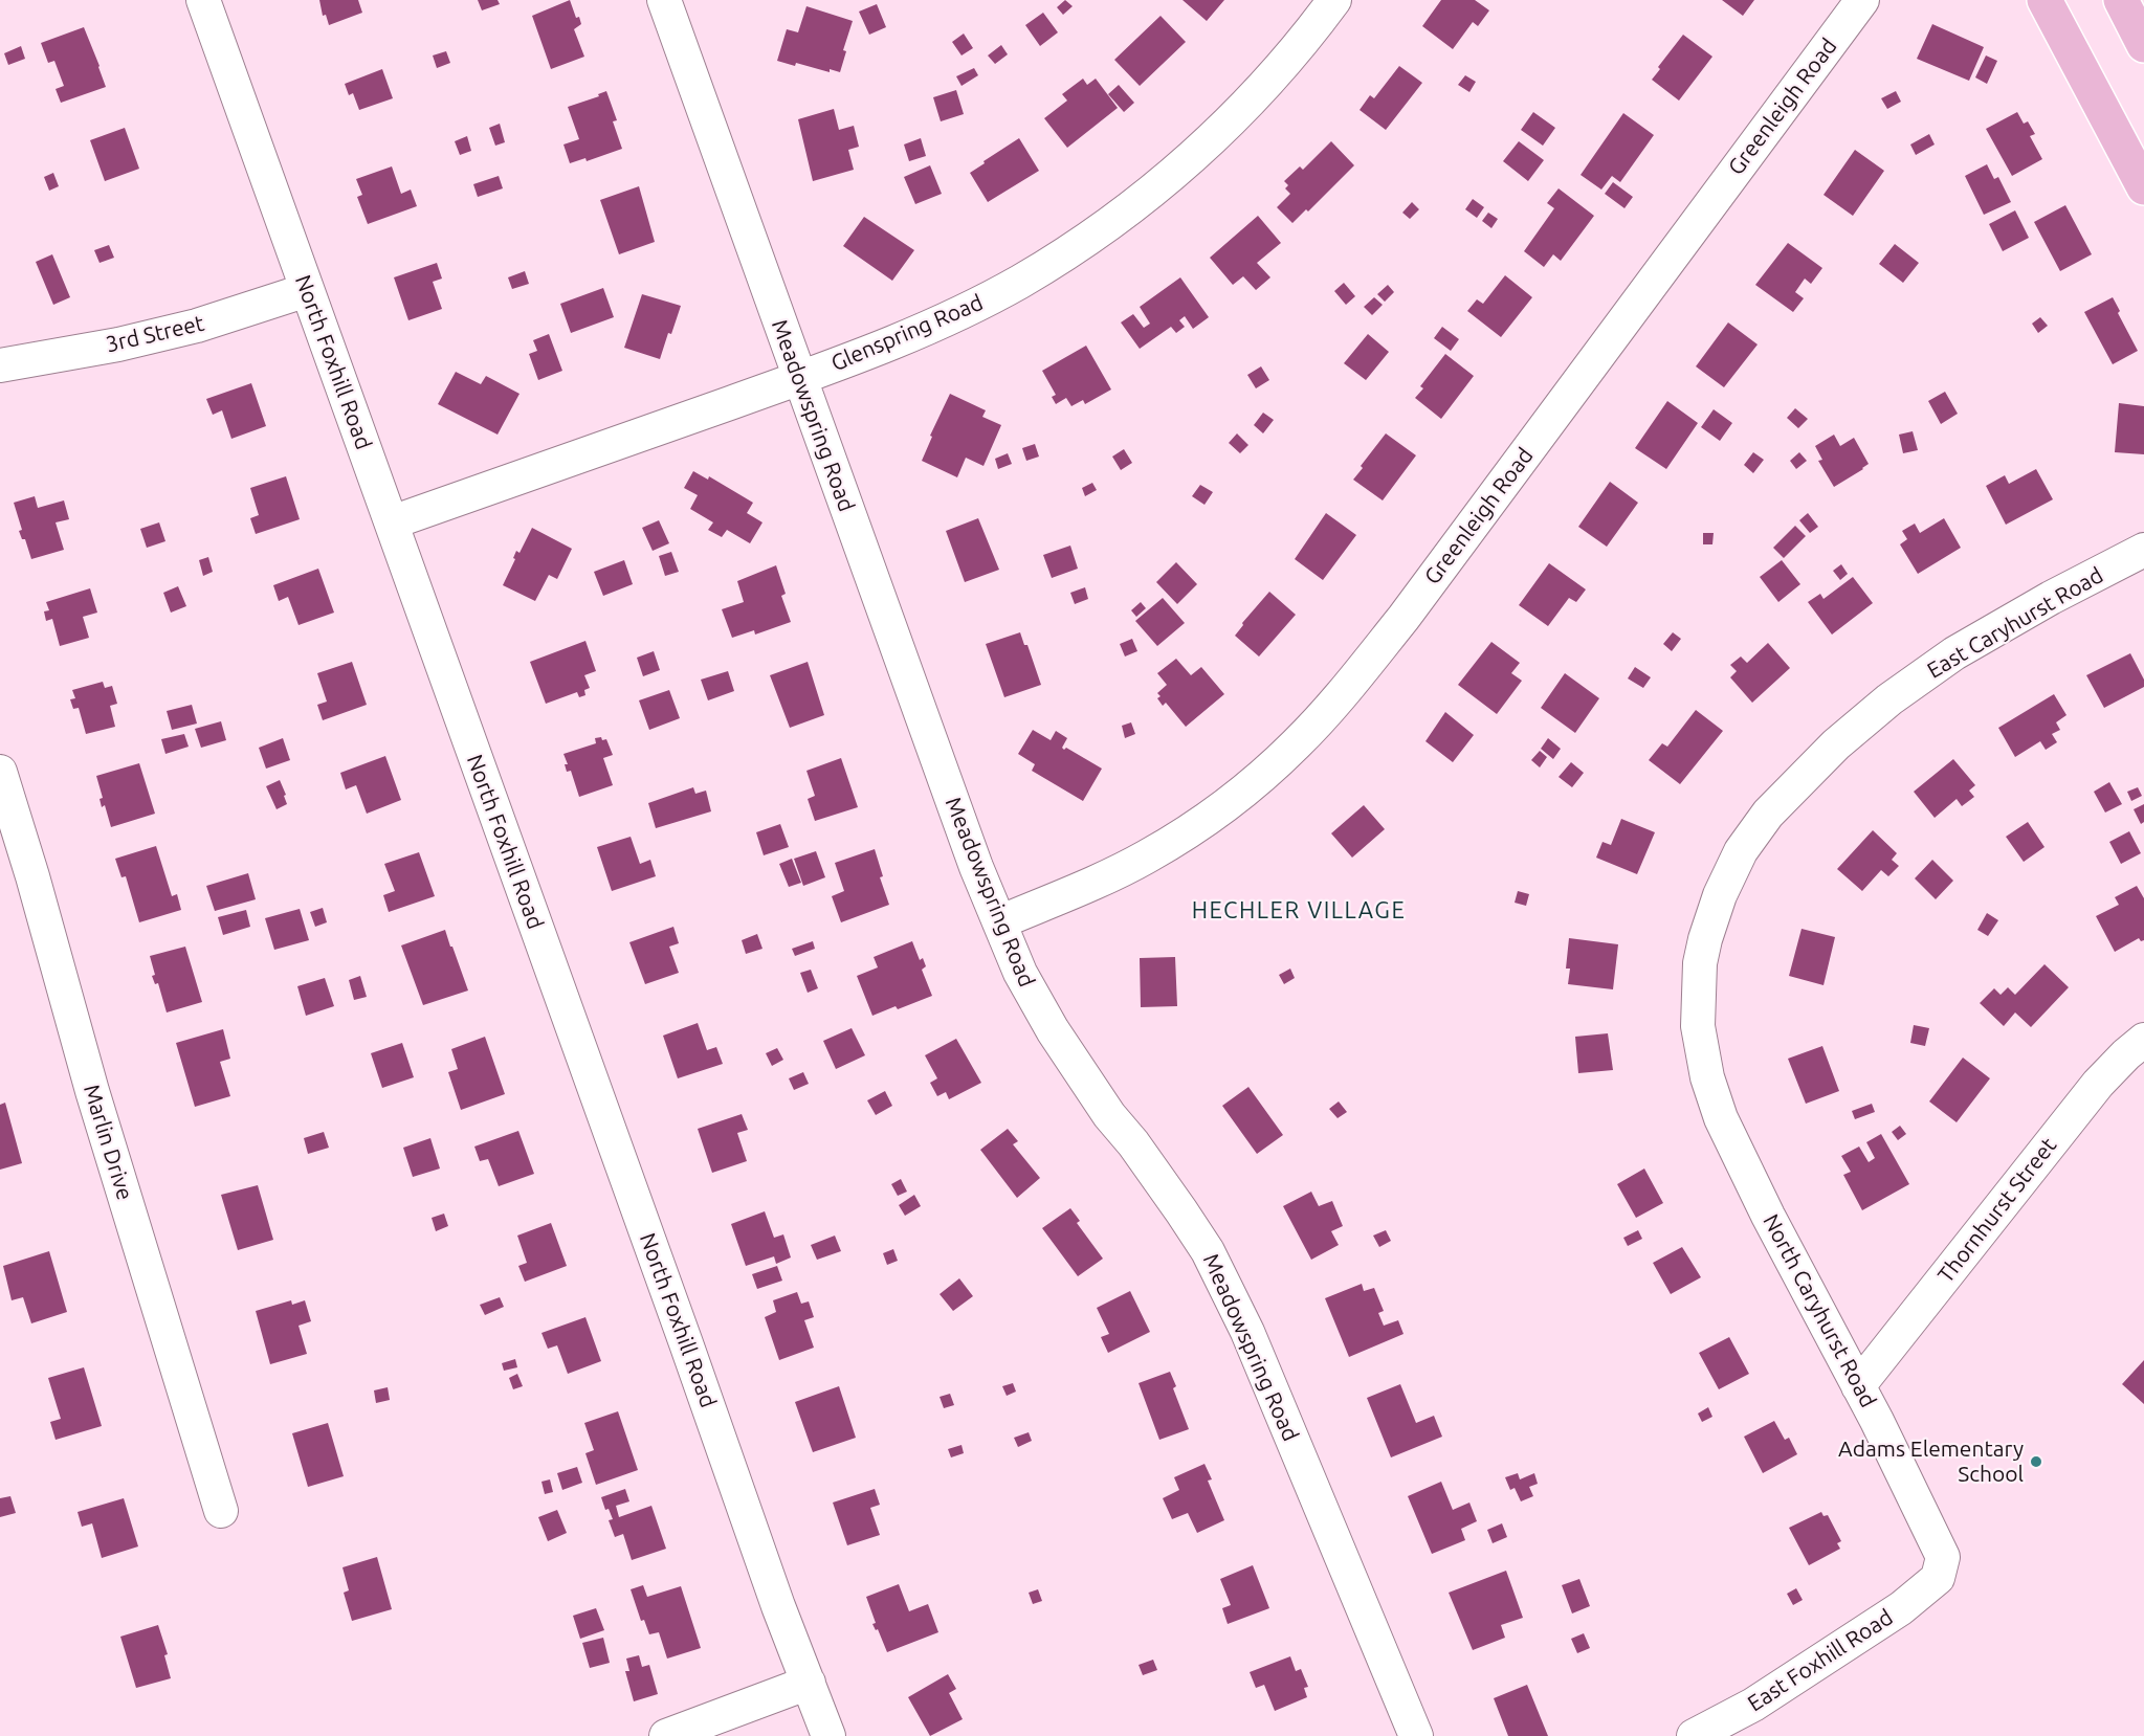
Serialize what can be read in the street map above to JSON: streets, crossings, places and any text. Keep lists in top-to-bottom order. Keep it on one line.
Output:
{"streets":{"street":["Greenleigh Road","Glenspring Road","3rd Street","North Foxhill Road","Meadowspring Road","East Caryhurst Road","Marlin Drive","Thornhurst Street","North Caryhurst Road","East Foxhill Road"]},"crossings":[["Greenleigh Road","Meadowspring Road"],["Glenspring Road","North Foxhill Road"],["Glenspring Road","Meadowspring Road"],["3rd Street","North Foxhill Road"],["East Caryhurst Road","North Caryhurst Road"],["Thornhurst Street","North Caryhurst Road"],["North Caryhurst Road","East Foxhill Road"]],"districts":["HECHLER VILLAGE"],"places":["Adams Elementary School"]}
